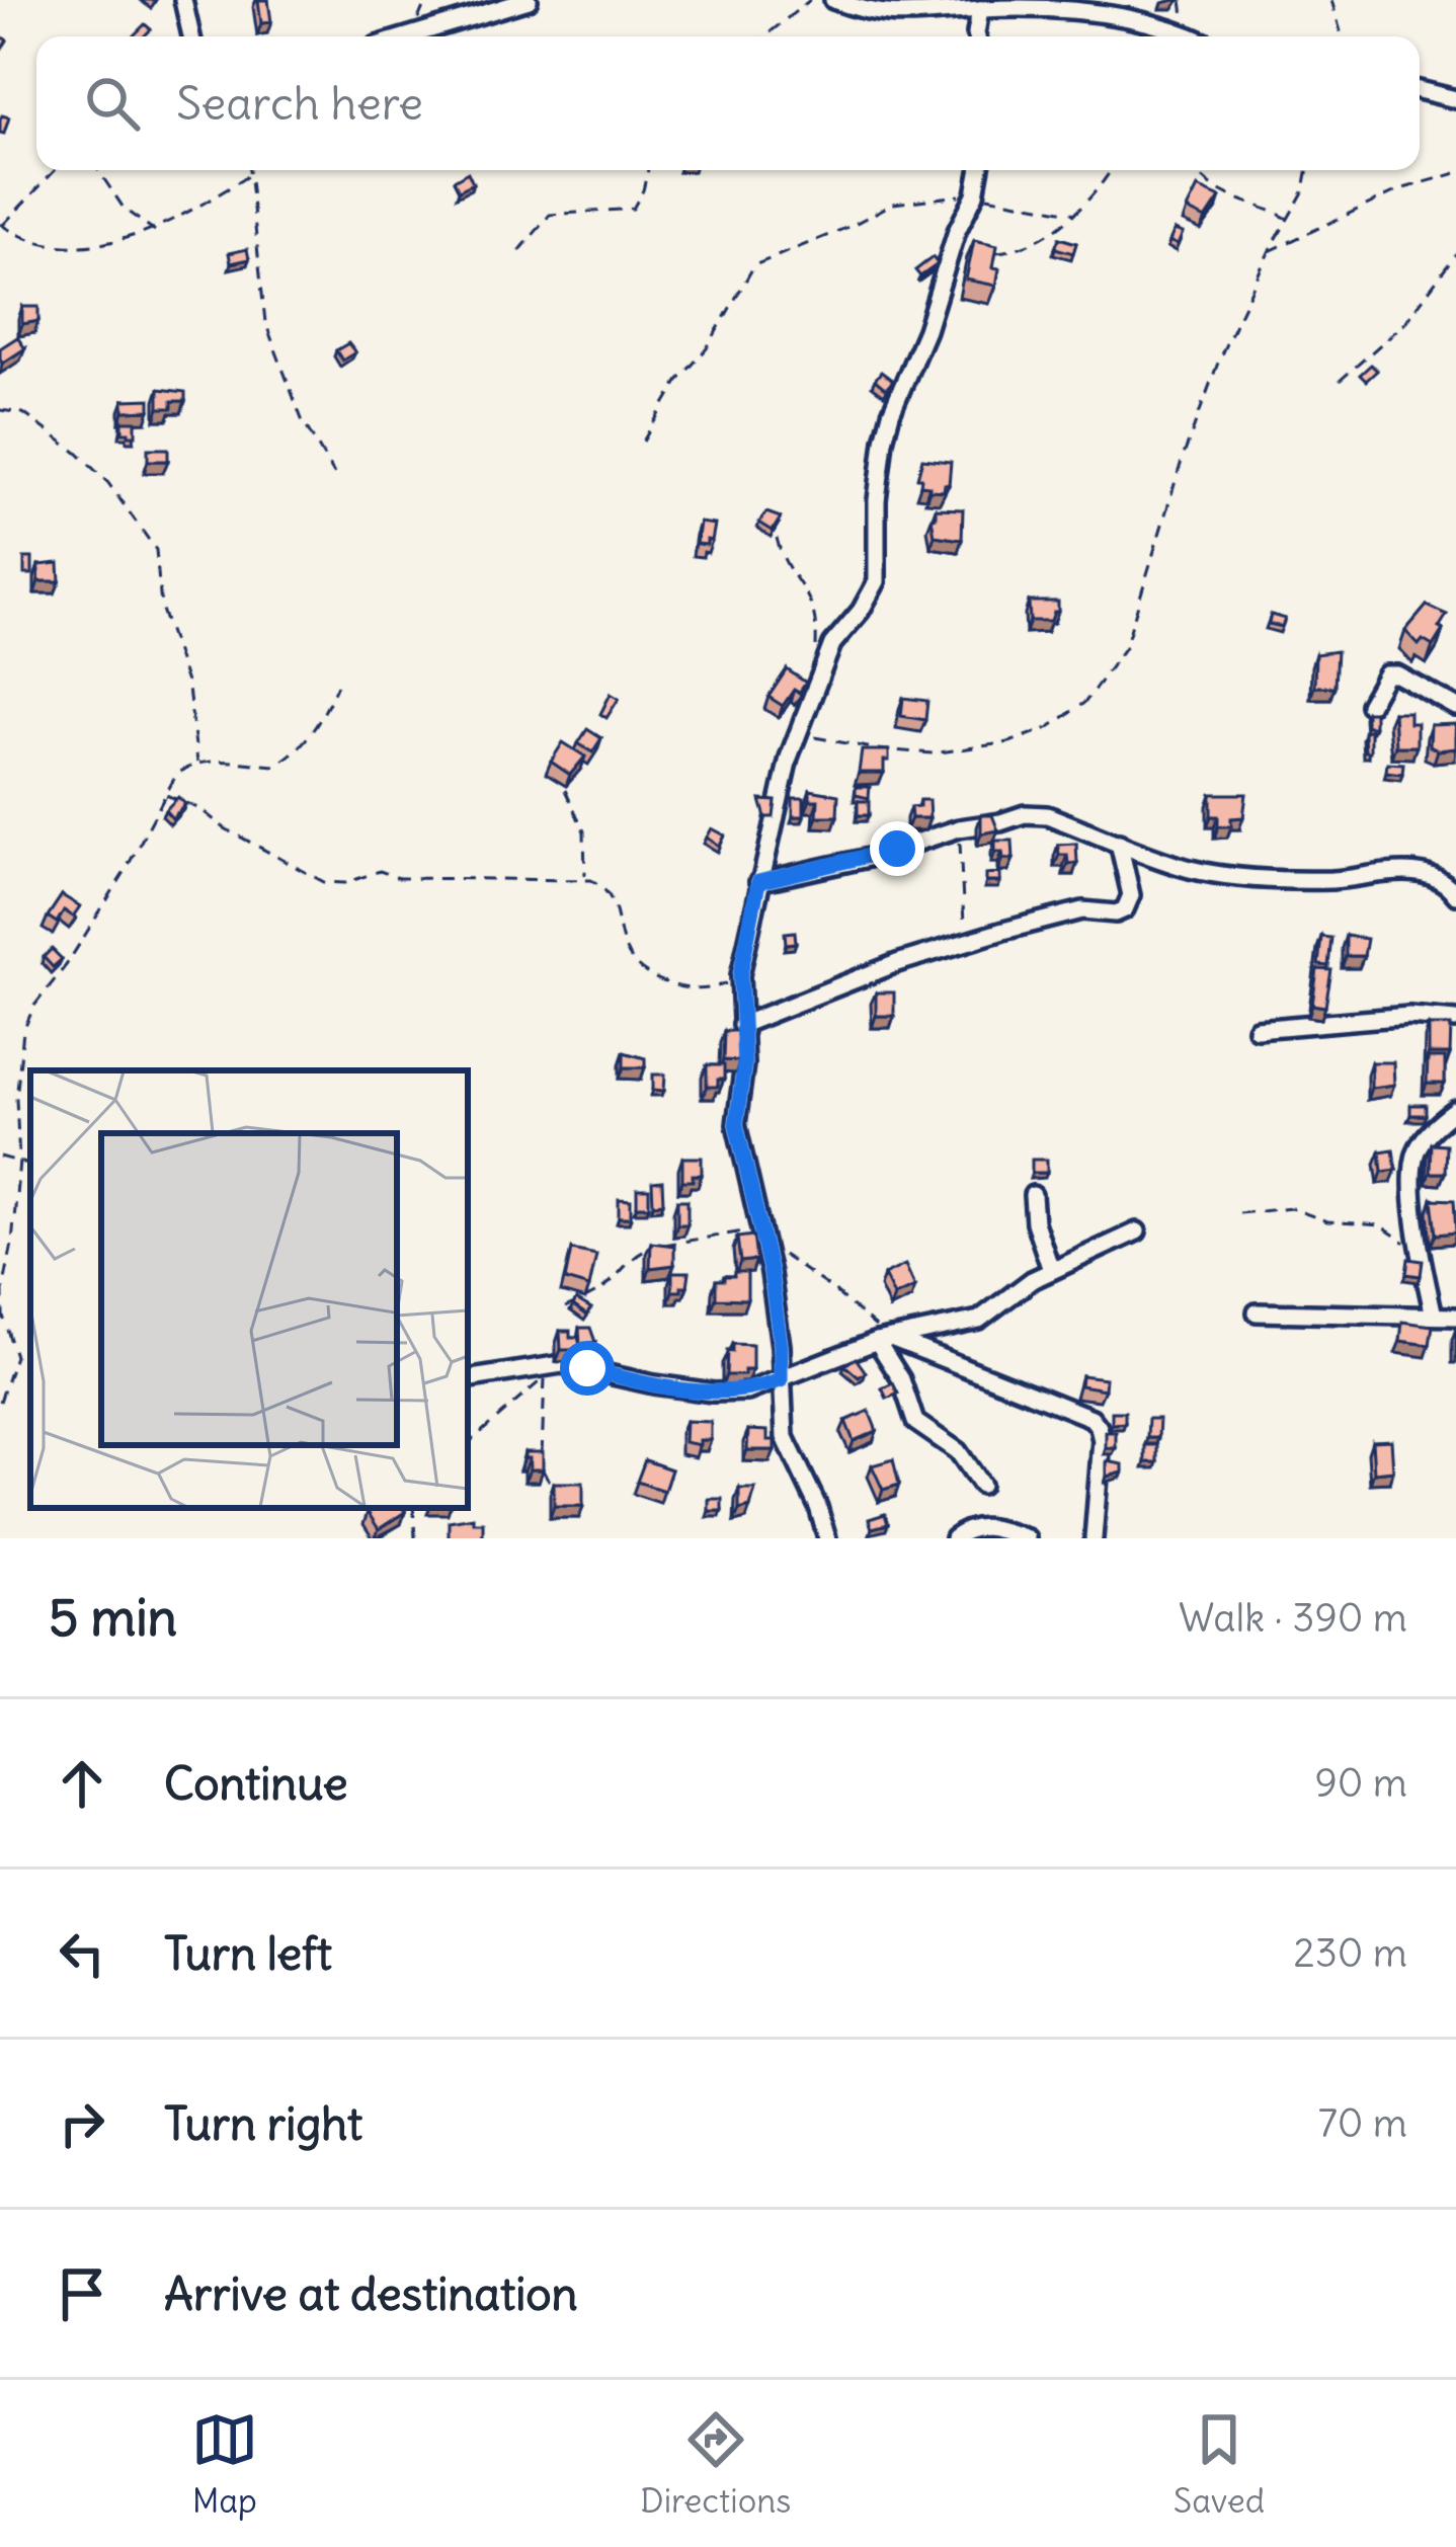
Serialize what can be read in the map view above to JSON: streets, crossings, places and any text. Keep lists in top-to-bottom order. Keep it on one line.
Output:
{"page":{"search":"Search here","heading":["5 min","Walk · 390 m"],"list":[["Continue","90 m"],["Turn left","230 m"],["Turn right","70 m"],"Arrive at destination"],"nav":["Map","Directions","Saved"]}}
